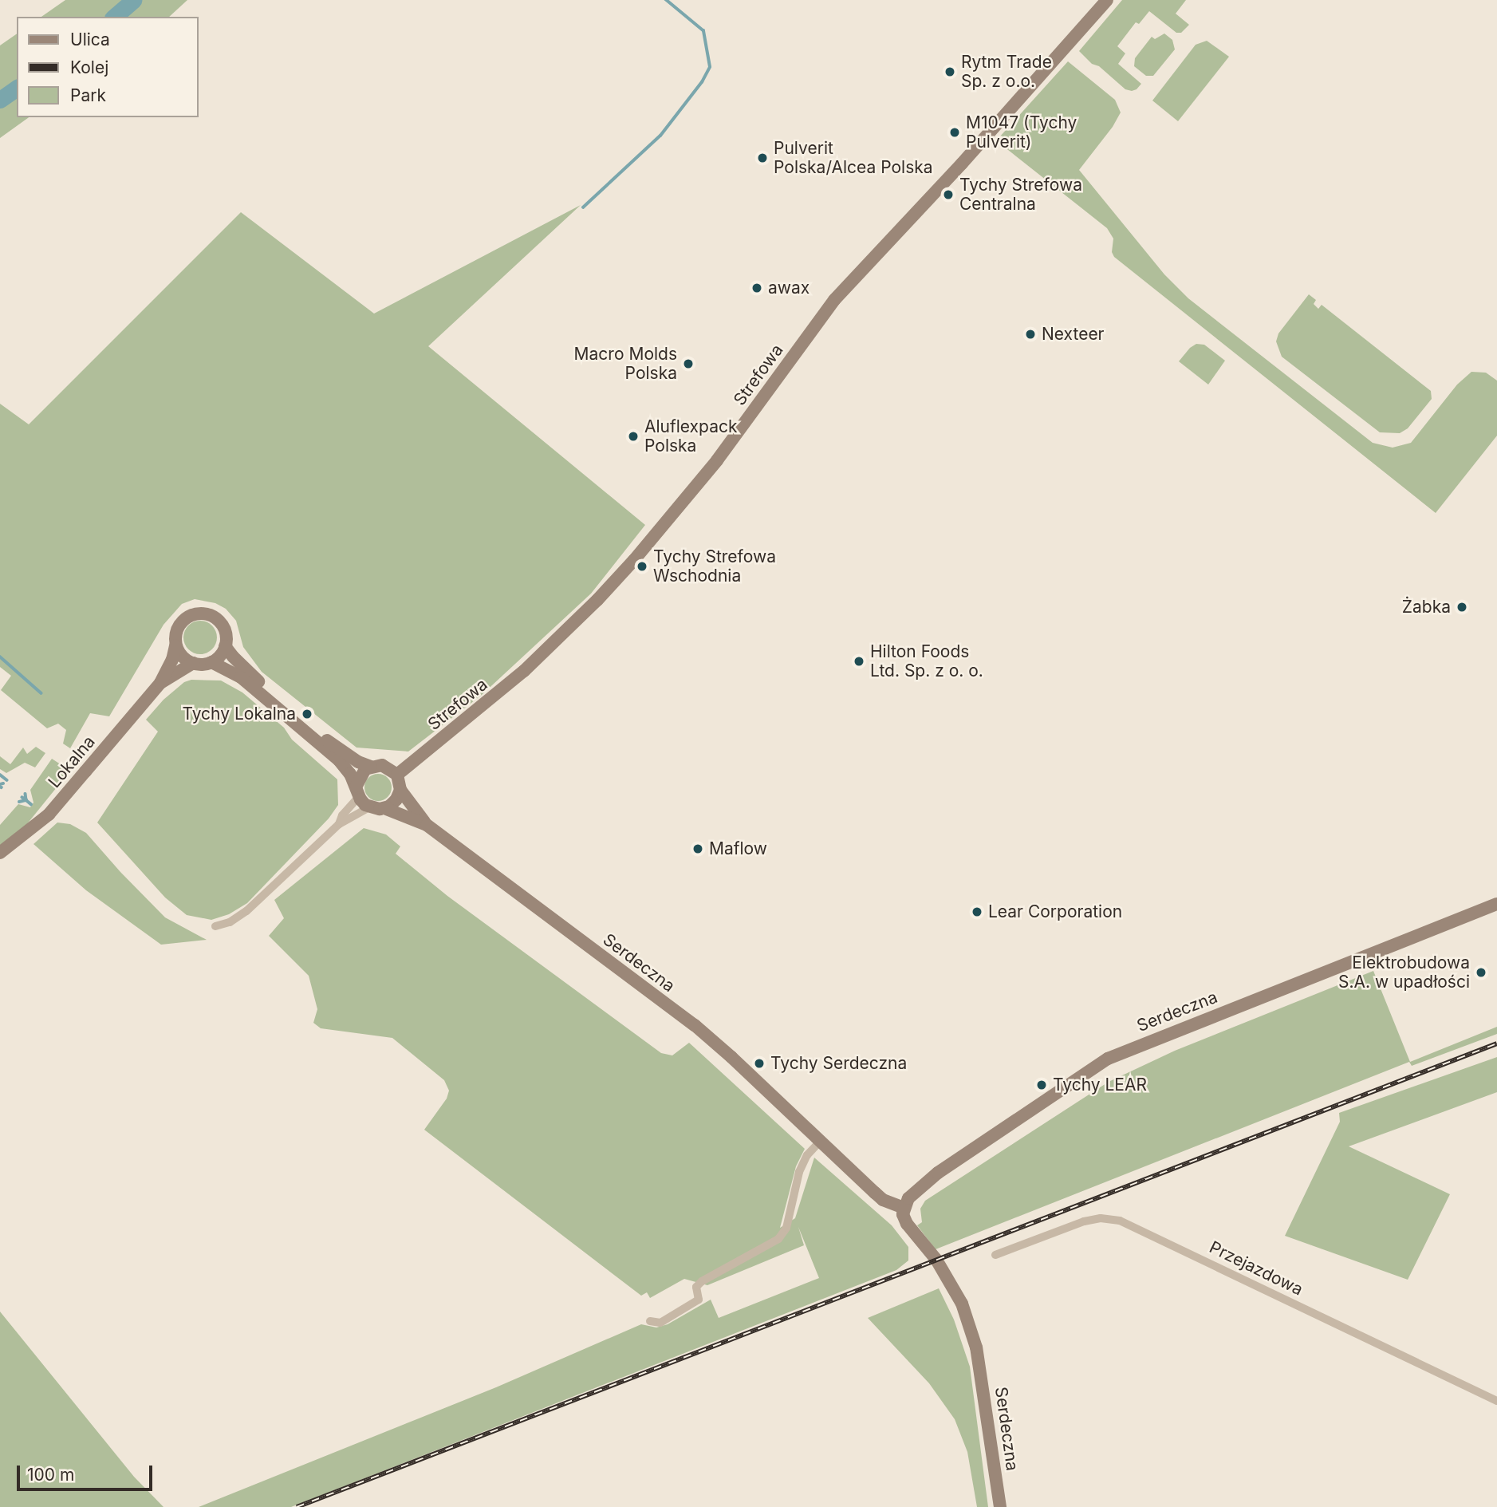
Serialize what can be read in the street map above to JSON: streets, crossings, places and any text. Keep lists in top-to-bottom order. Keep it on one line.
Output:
{"streets":{"street":["Strefowa","Lokalna","Serdeczna","Przejazdowa"]},"crossings":[["Strefowa","Serdeczna"]],"places":["Rytm Trade Sp. z o.o.","M1047 (Tychy Pulverit)","Pulverit Polska/Alcea Polska","Tychy Strefowa Centralna","awax","Nexteer","Macro Molds Polska","Aluflexpack Polska","Tychy Strefowa Wschodnia","Żabka","Hilton Foods Ltd. Sp. z o. o.","Tychy Lokalna","Maflow","Lear Corporation","Elektrobudowa S.A. w upadłości","Tychy Serdeczna","Tychy LEAR"],"legend":["Ulica","Kolej","Park"],"scale_bar":"100 m"}
